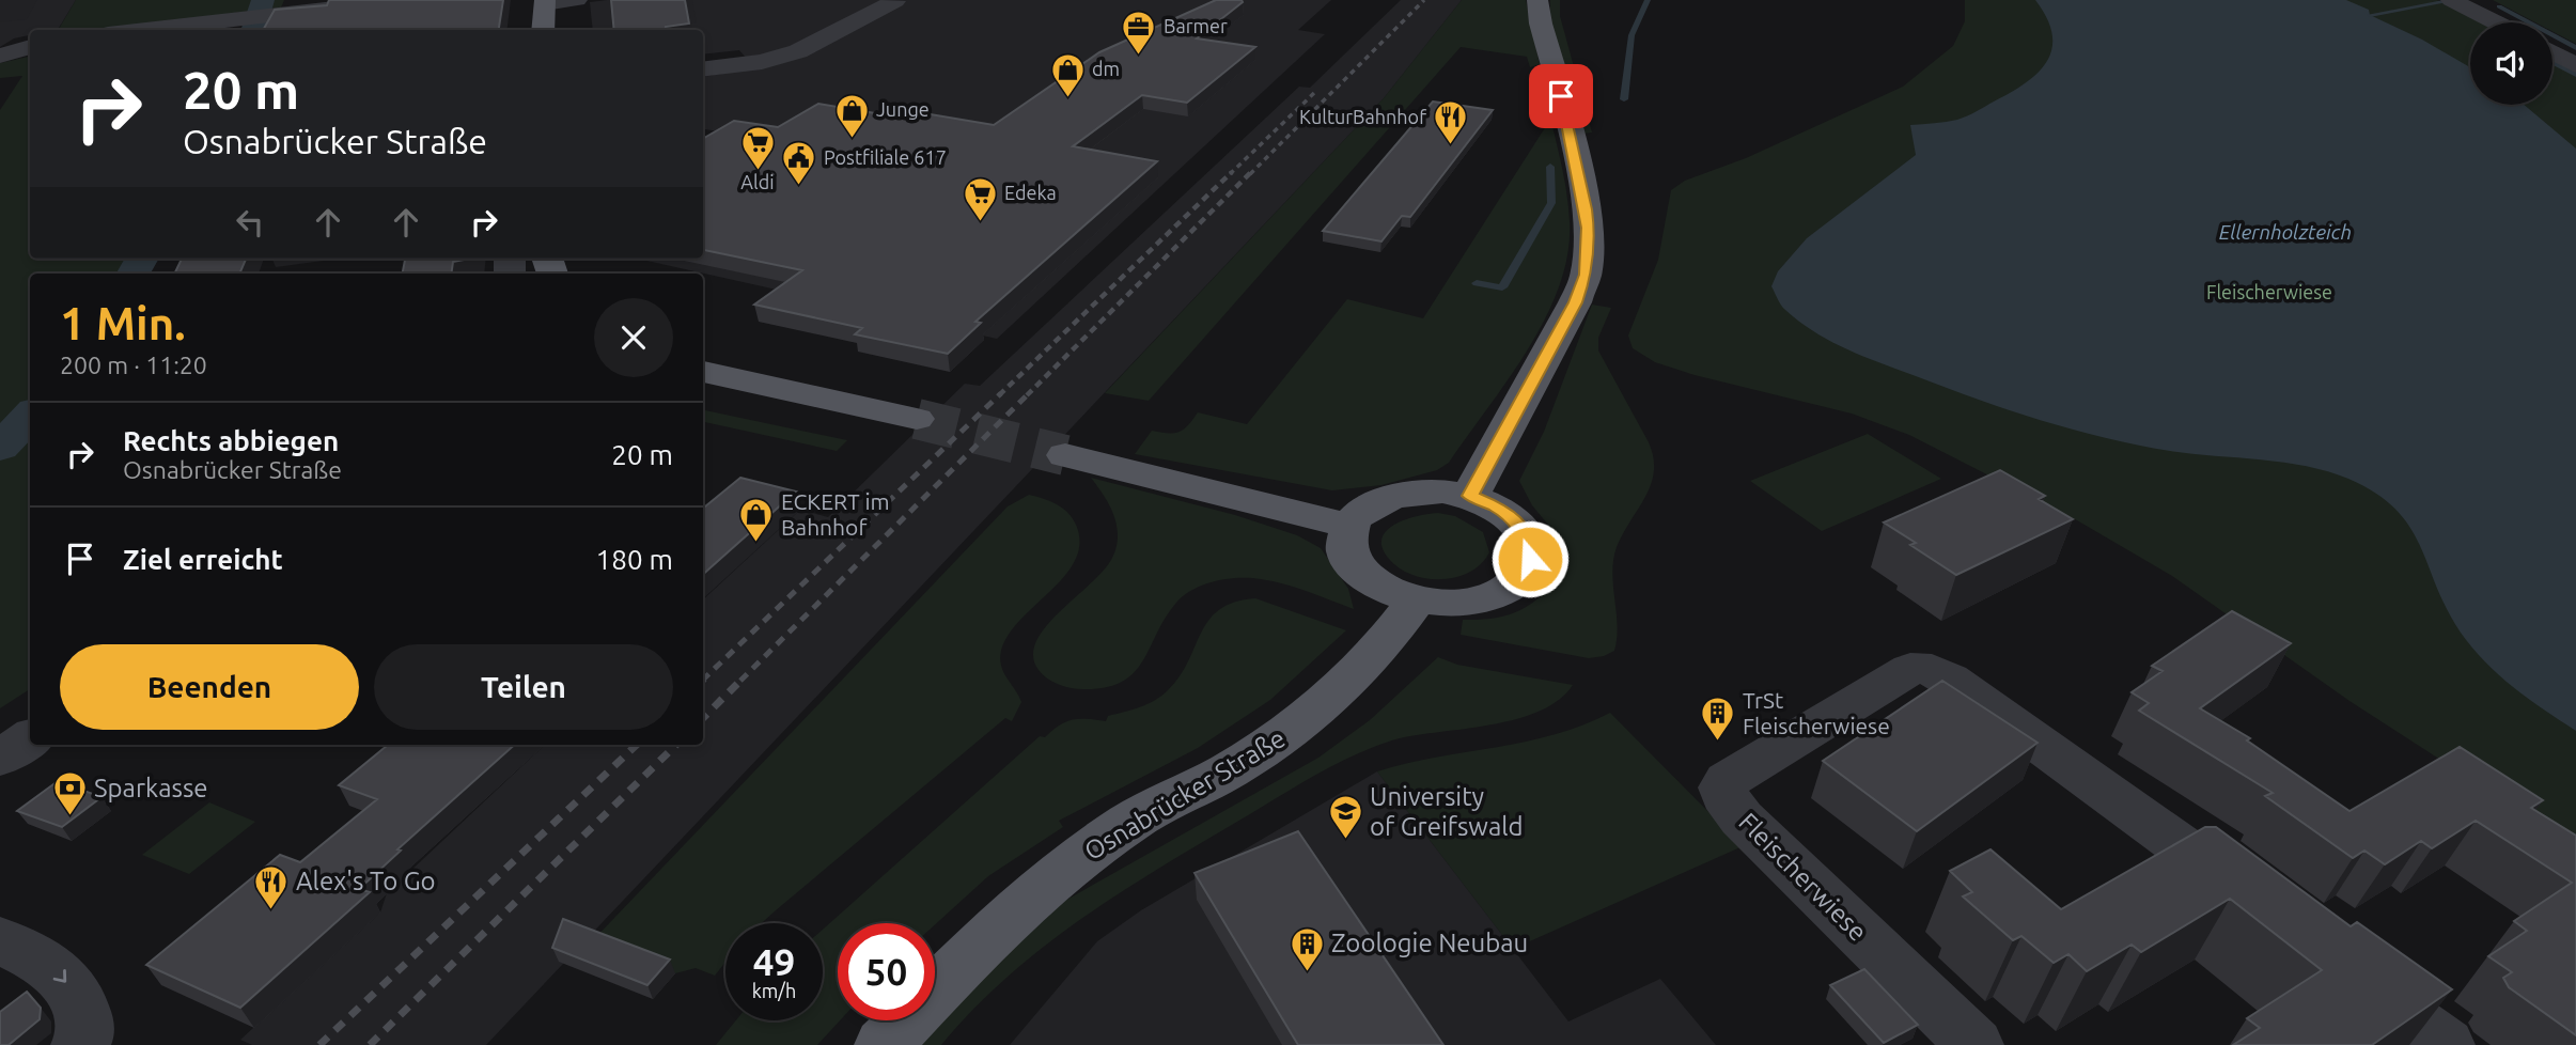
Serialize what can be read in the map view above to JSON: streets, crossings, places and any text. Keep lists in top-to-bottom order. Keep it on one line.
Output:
{"streets":{"main road":["Osnabrücker Straße"],"street":["Fleischerwiese"]},"water":["Ellernholzteich"],"parks":["Fleischerwiese"],"places":{"office":["Barmer"],"shop":["dm","Junge","ECKERT im Bahnhof"],"restaurant":["KulturBahnhof","Alex's To Go"],"supermarket":["Aldi","Edeka"],"public building":["Postfiliale 617"],"building":["TrSt Fleischerwiese","Zoologie Neubau"],"bank":["Sparkasse"],"school or university":["University of Greifswald"]},"page":{"turn":["20 m","Osnabrücker Straße"],"heading":["1 Min.","200 m · 11:20"],"list":[{"name":"Rechts abbiegen","note":"Osnabrücker Straße","value":"20 m"},{"name":"Ziel erreicht","value":"180 m"}],"buttons":["Beenden","Teilen"],"speed":"49 km/h","limit":"50"}}
